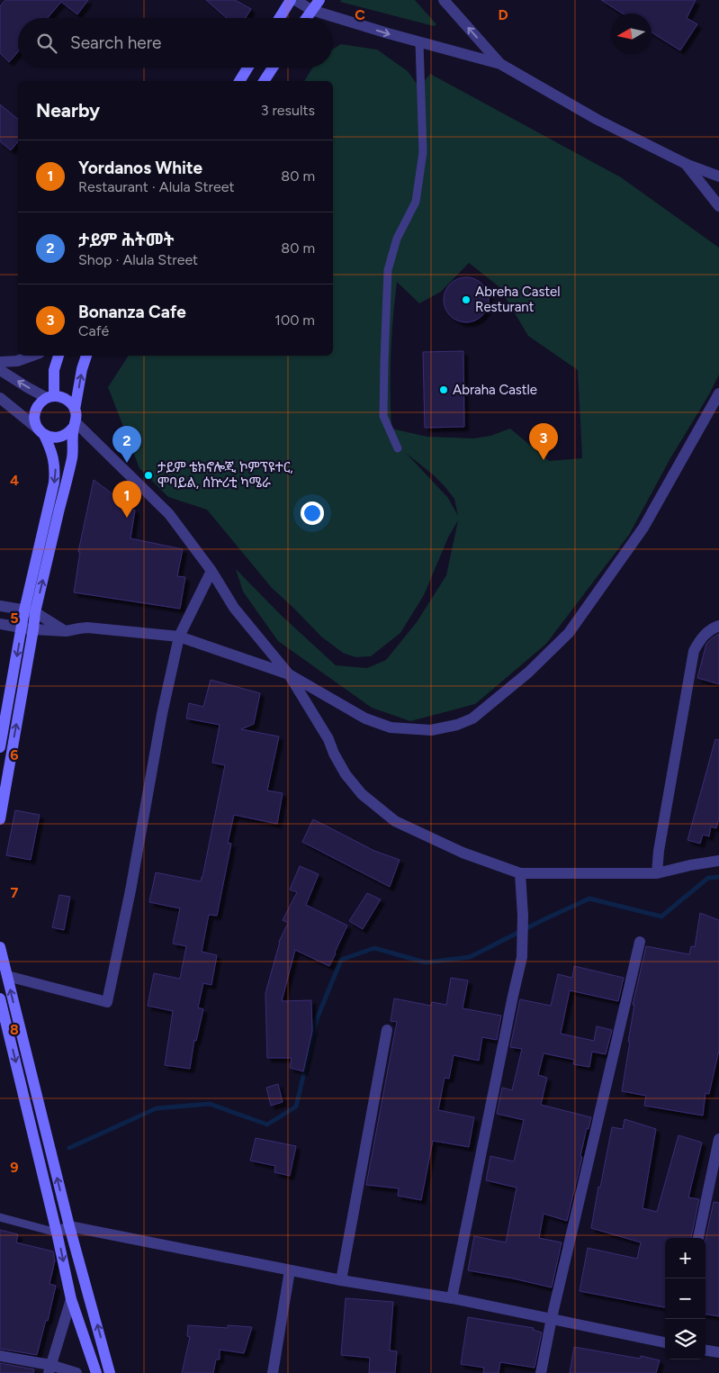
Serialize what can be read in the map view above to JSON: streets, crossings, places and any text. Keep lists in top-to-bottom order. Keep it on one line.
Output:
{"places":["Abreha Castel Resturant","Abraha Castle","ታይም ቴክኖሎጂ ኮምፕዩተር, ሞባይል, ሰኵሪቲ ካሜራ"],"north":"left","page":{"search":"Search here","heading":["Nearby","3 results"],"list":[{"mark":"1","name":"Yordanos White","note":"Restaurant · Alula Street","value":"80 m"},{"mark":"2","name":"ታይም ሕትመት","note":"Shop · Alula Street","value":"80 m"},{"mark":"3","name":"Bonanza Cafe","note":"Café","value":"100 m"}],"pins":["3","2","1"],"map_buttons":["+","−"]},"grid":{"columns":["C","D"],"rows":["4","5","6","7","8","9"]}}
